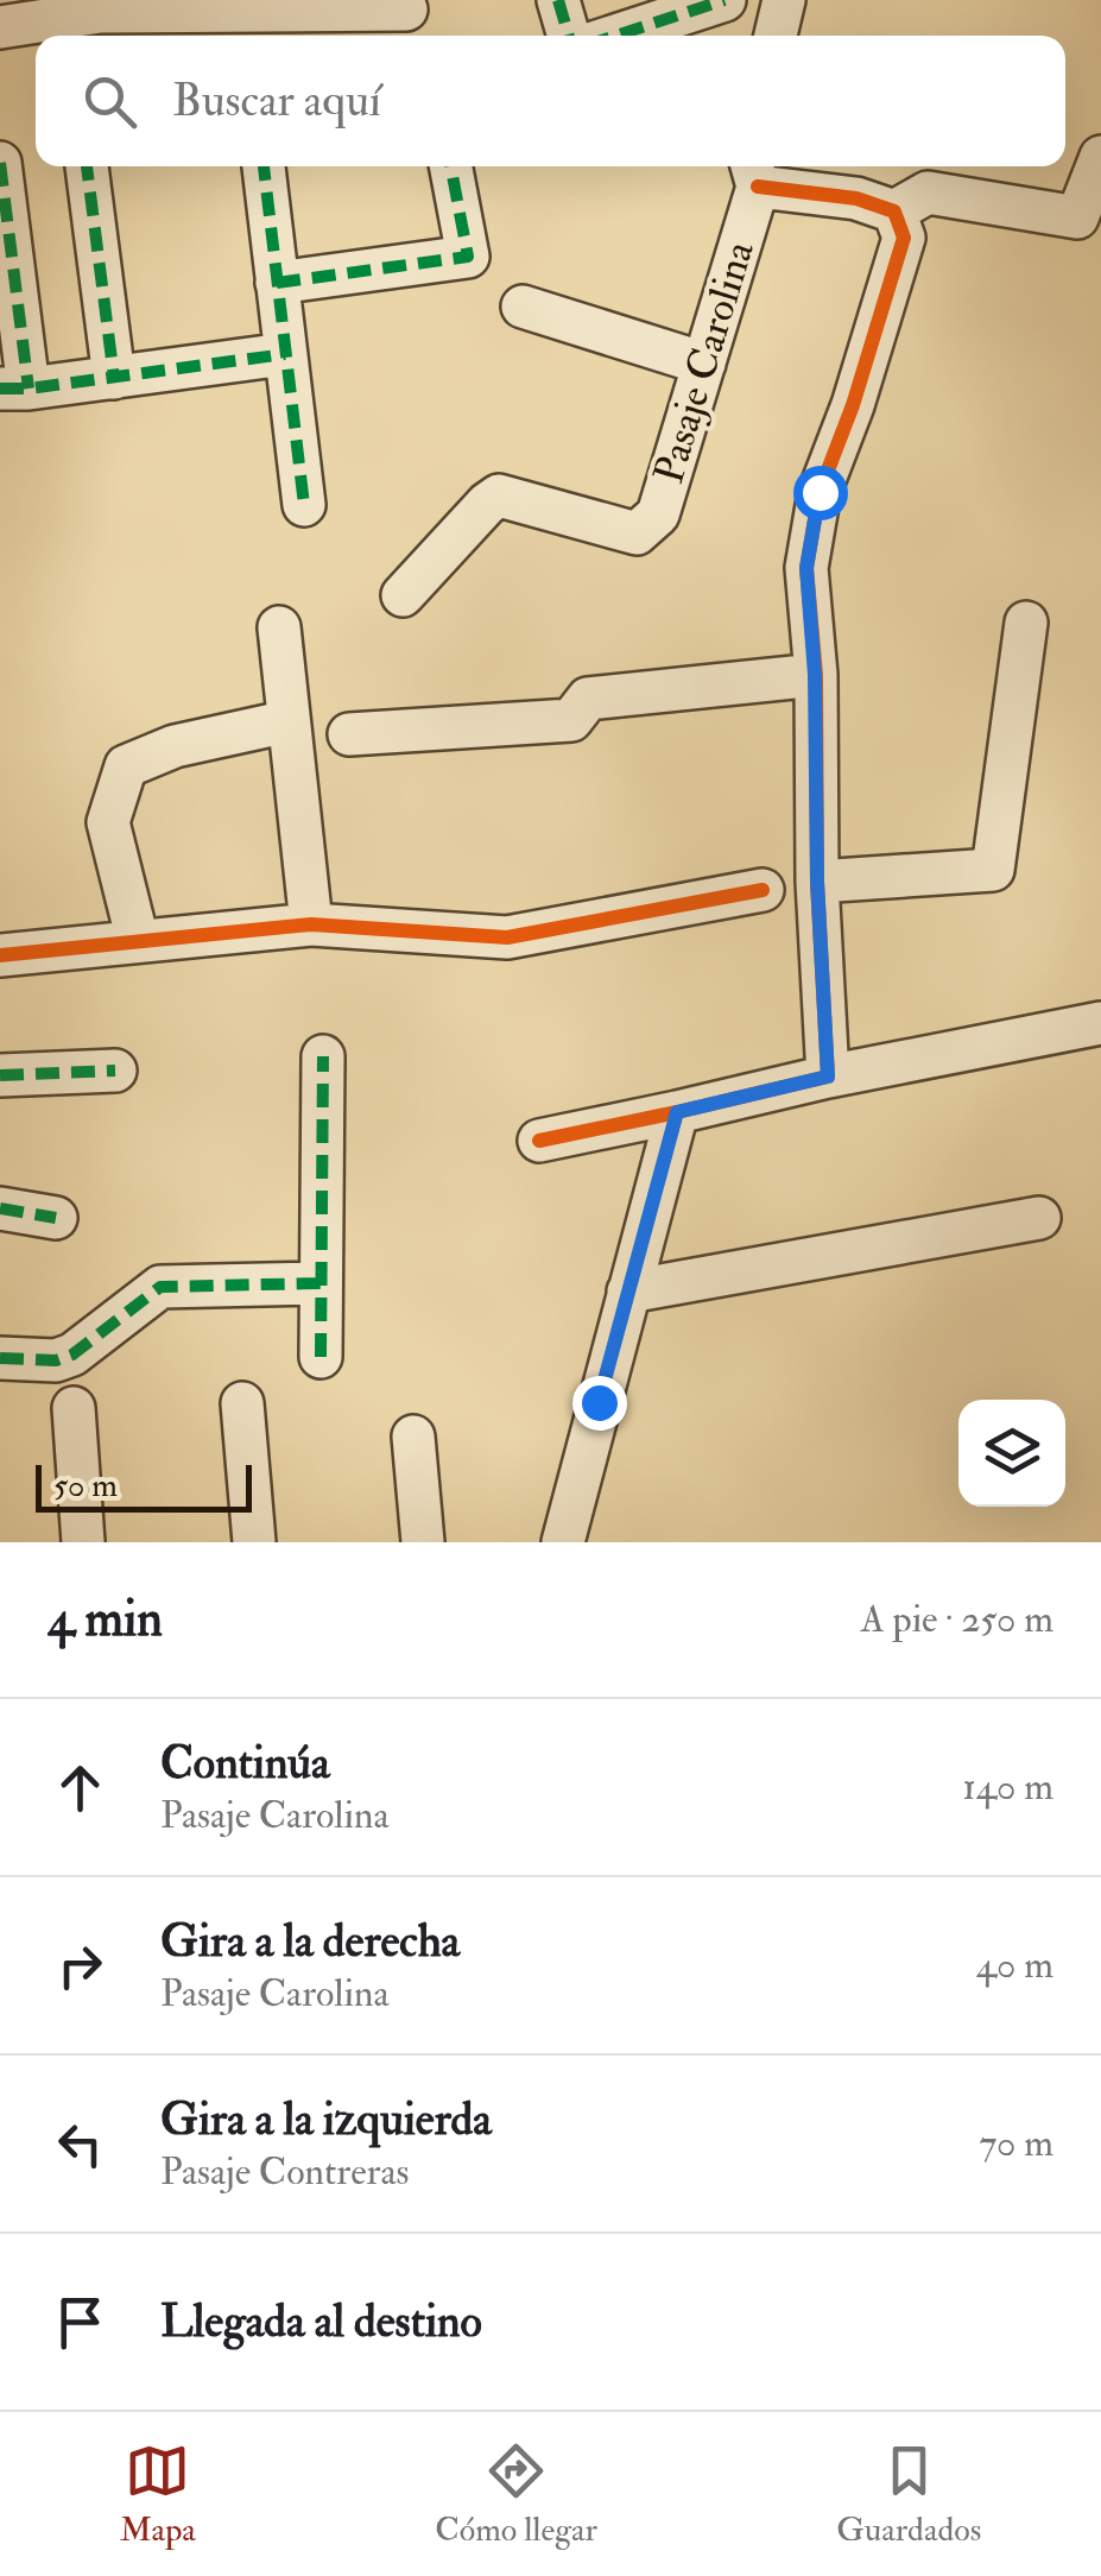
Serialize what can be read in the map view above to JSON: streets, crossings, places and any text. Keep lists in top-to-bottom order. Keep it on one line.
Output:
{"streets":{"street":["Pasaje Carolina"]},"scale_bar":"50 m","page":{"search":"Buscar aquí","scale":"50 m","heading":["4 min","A pie · 250 m"],"list":[["Continúa","Pasaje Carolina","140 m"],["Gira a la derecha","Pasaje Carolina","40 m"],["Gira a la izquierda","Pasaje Contreras","70 m"],"Llegada al destino"],"nav":["Mapa","Cómo llegar","Guardados"]}}
